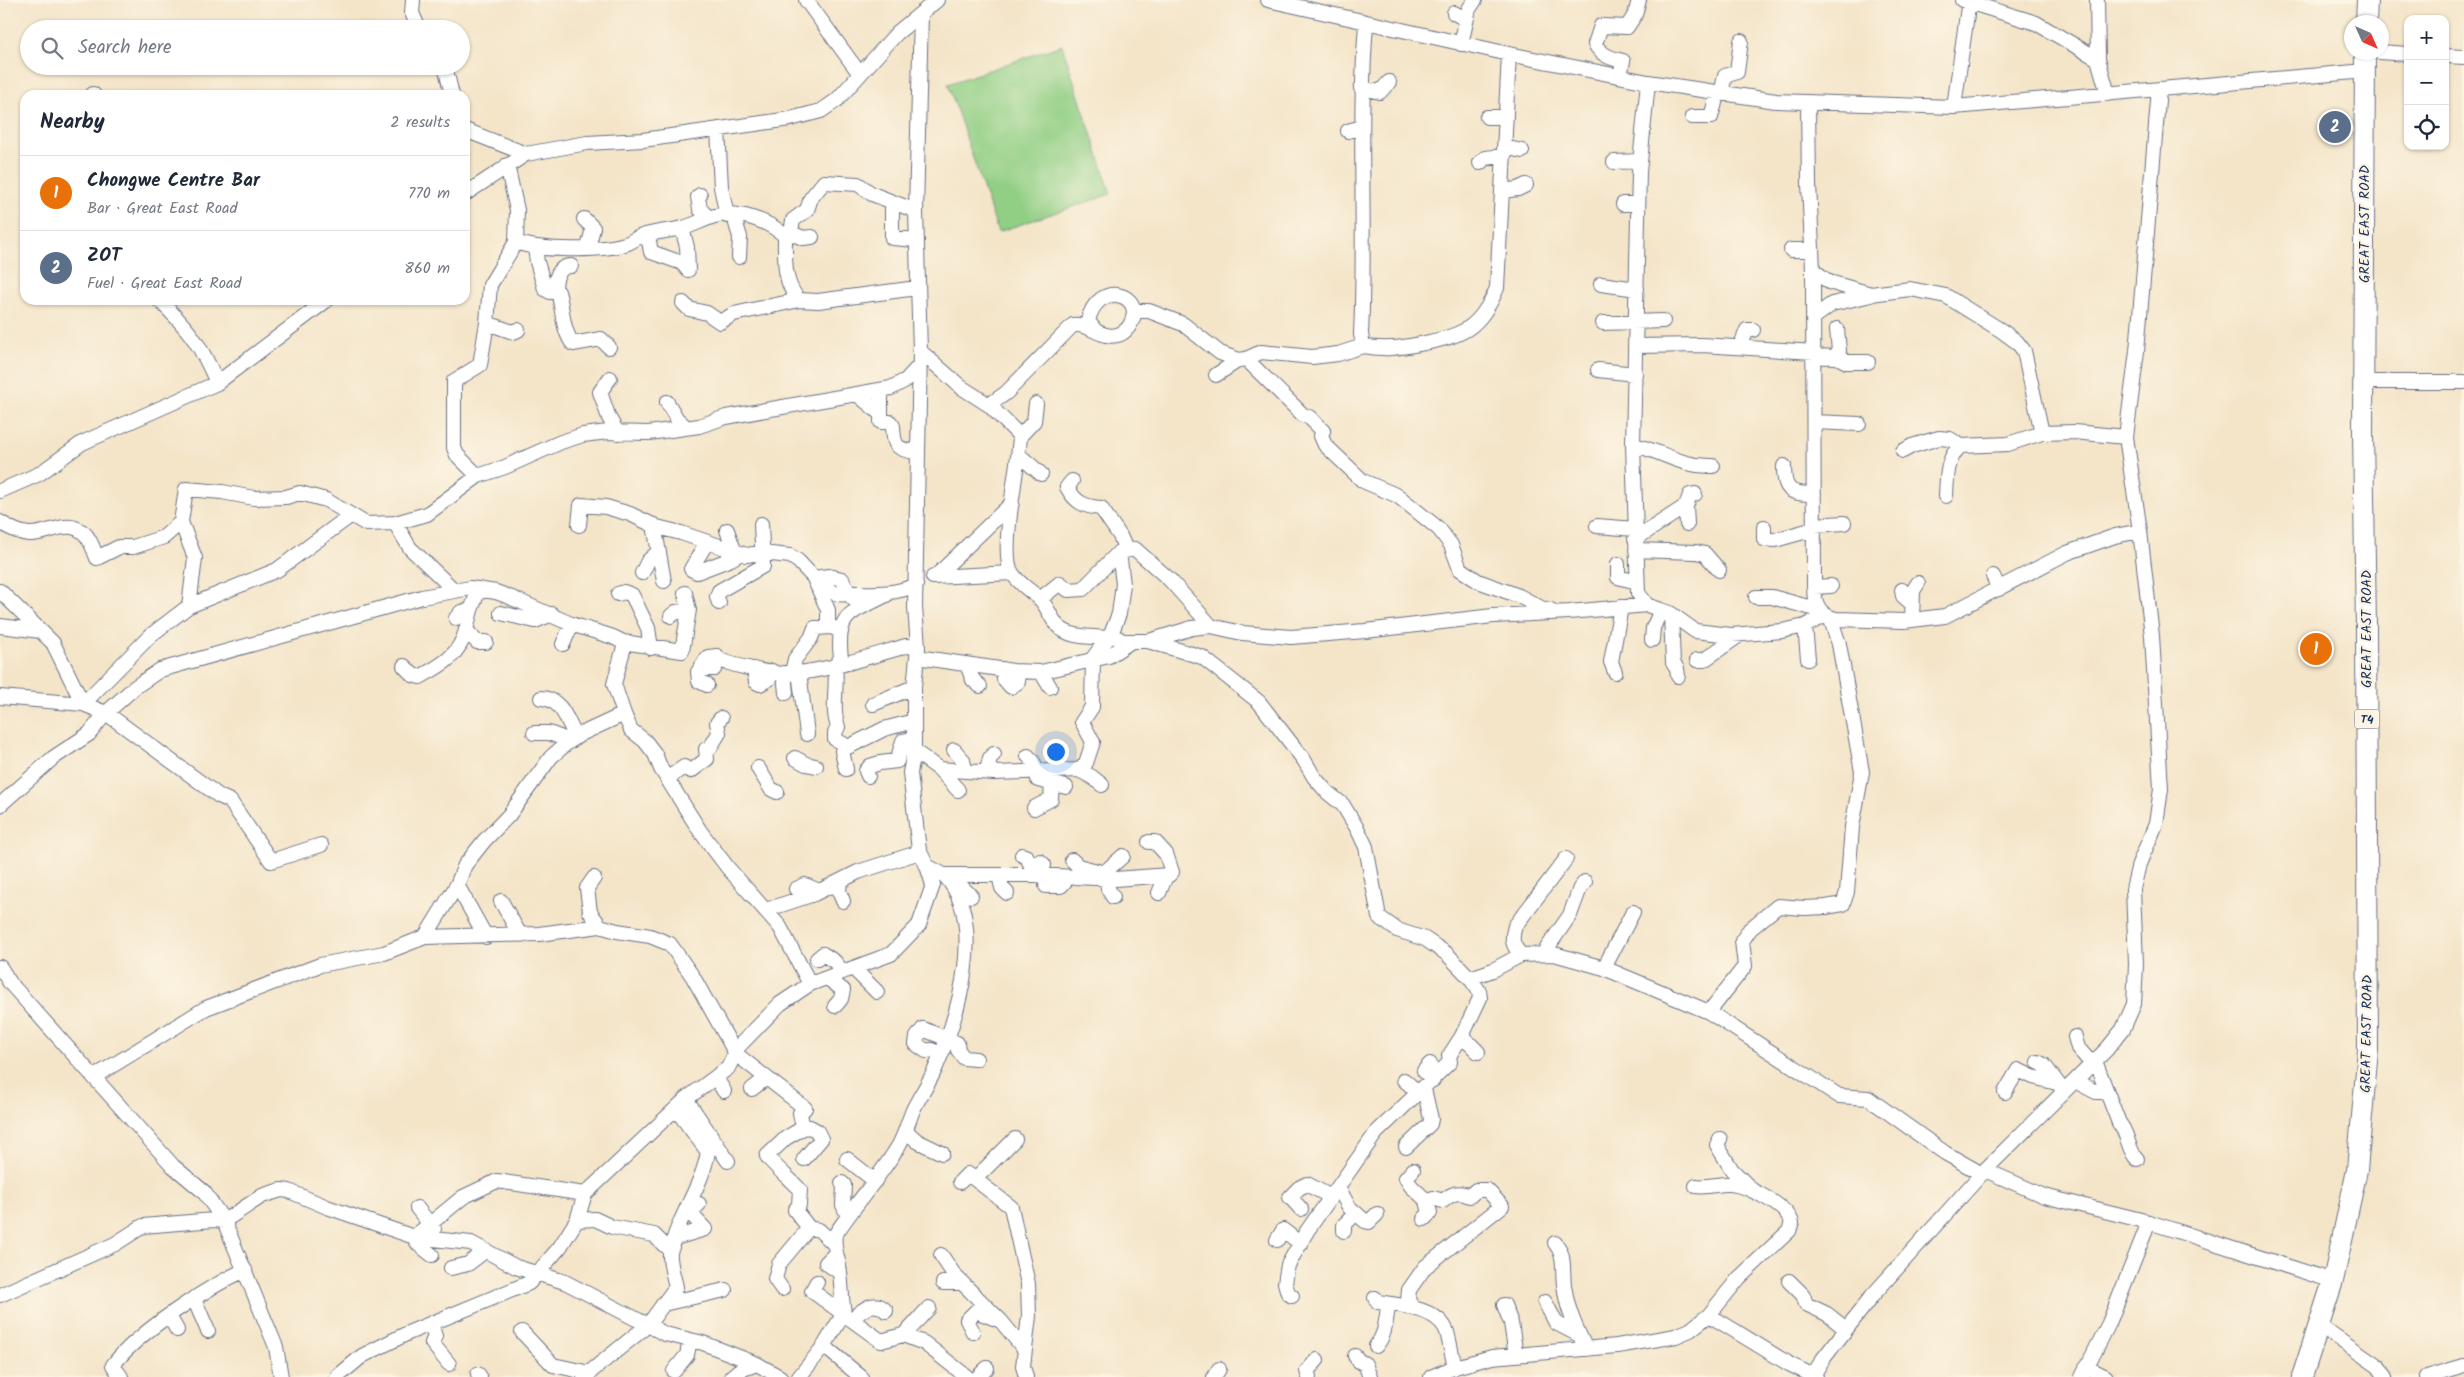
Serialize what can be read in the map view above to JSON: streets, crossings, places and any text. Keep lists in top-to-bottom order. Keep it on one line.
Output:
{"streets":{"highway":["GREAT EAST ROAD","T4"]},"north":"bottom right","page":{"map_buttons":["+","−"],"search":"Search here","heading":["Nearby","2 results"],"pins":["2","1"],"list":[{"mark":"1","name":"Chongwe Centre Bar","note":"Bar · Great East Road","value":"770 m"},{"mark":"2","name":"ZOT","note":"Fuel · Great East Road","value":"860 m"}]}}
